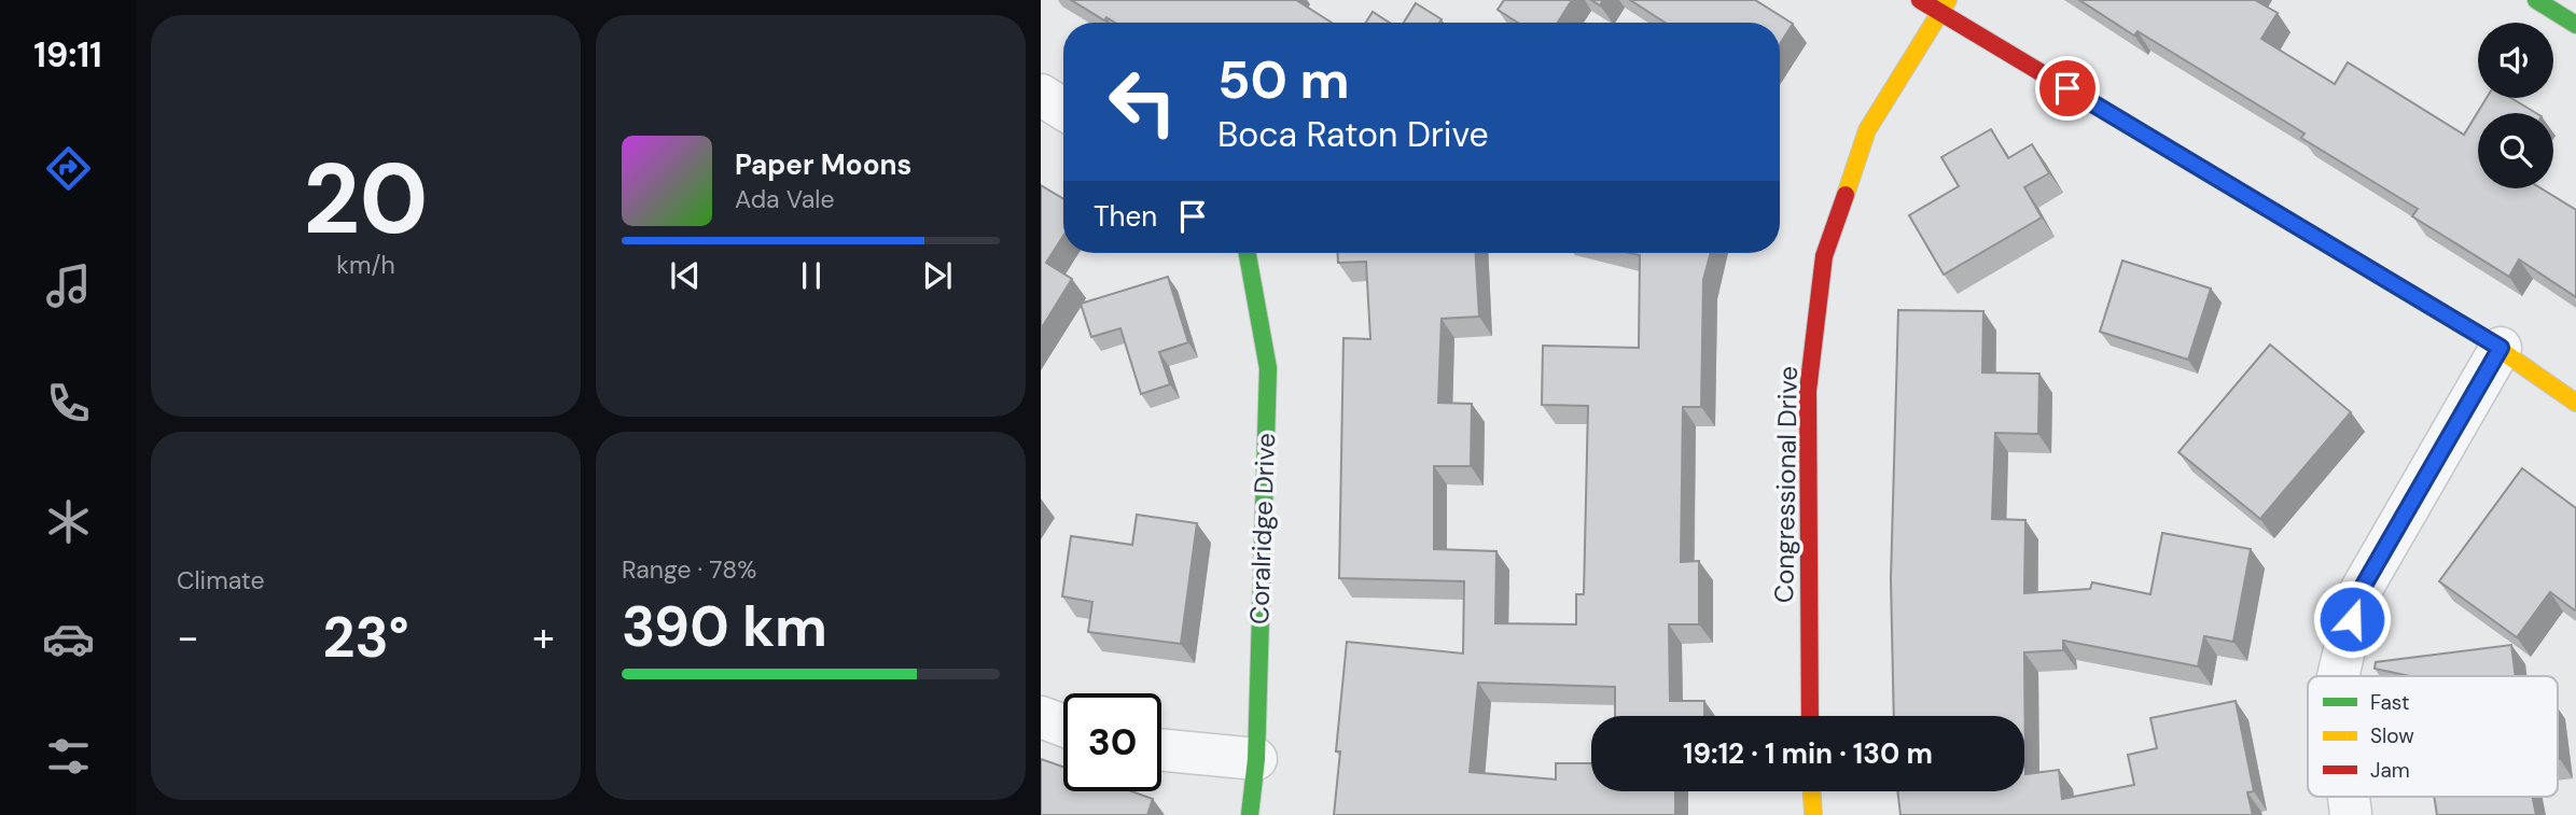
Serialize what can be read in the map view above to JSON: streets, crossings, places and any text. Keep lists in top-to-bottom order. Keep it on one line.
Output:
{"streets":{"street":["Congressional Drive","Coralridge Drive"]},"legend":["Fast","Slow","Jam"],"page":{"tabs":"19:11","tile":[["20","km/h"],"Climate",["Range · 78%","390 km"]],"turn":["50 m","Boca Raton Drive"],"song":["Paper Moons","Ada Vale"],"then":"Then","heat":["−","23°","+"],"limit":"30","trip":"19:12 · 1 min · 130 m"}}
